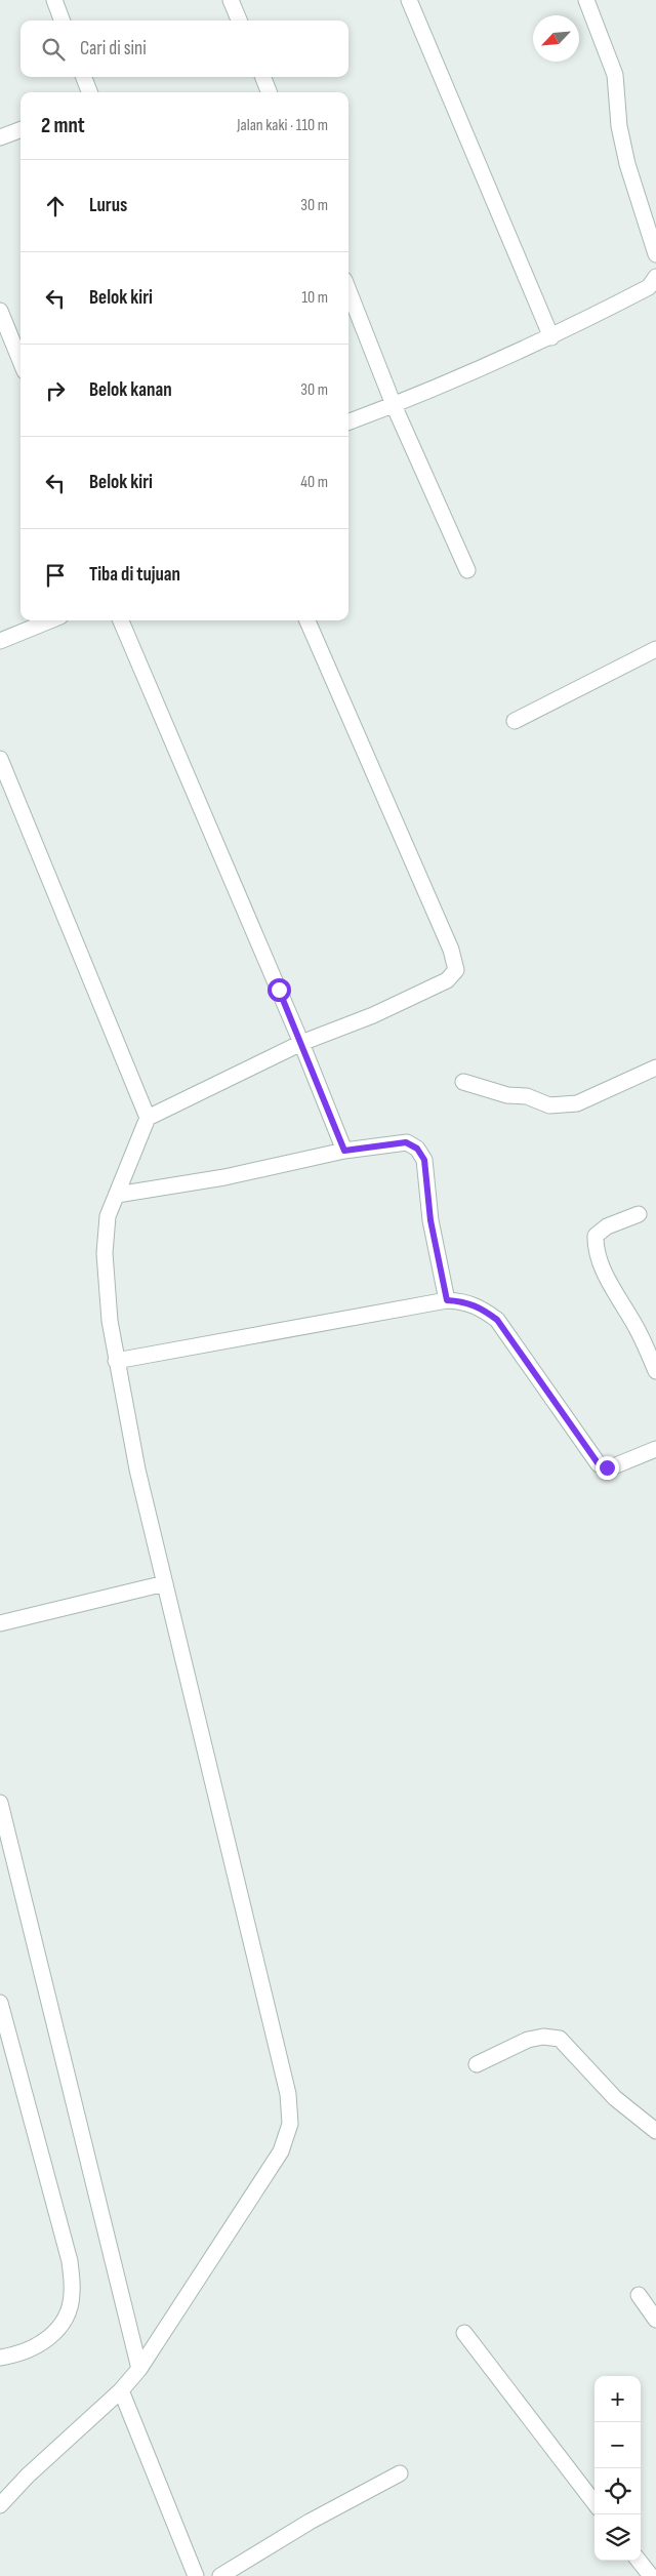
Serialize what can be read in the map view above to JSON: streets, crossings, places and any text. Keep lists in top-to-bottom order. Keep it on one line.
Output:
{"north":"bottom left","page":{"search":"Cari di sini","heading":["2 mnt","Jalan kaki · 110 m"],"list":[["Lurus","30 m"],["Belok kiri","10 m"],["Belok kanan","30 m"],["Belok kiri","40 m"],"Tiba di tujuan"],"map_buttons":["+","−"]}}
